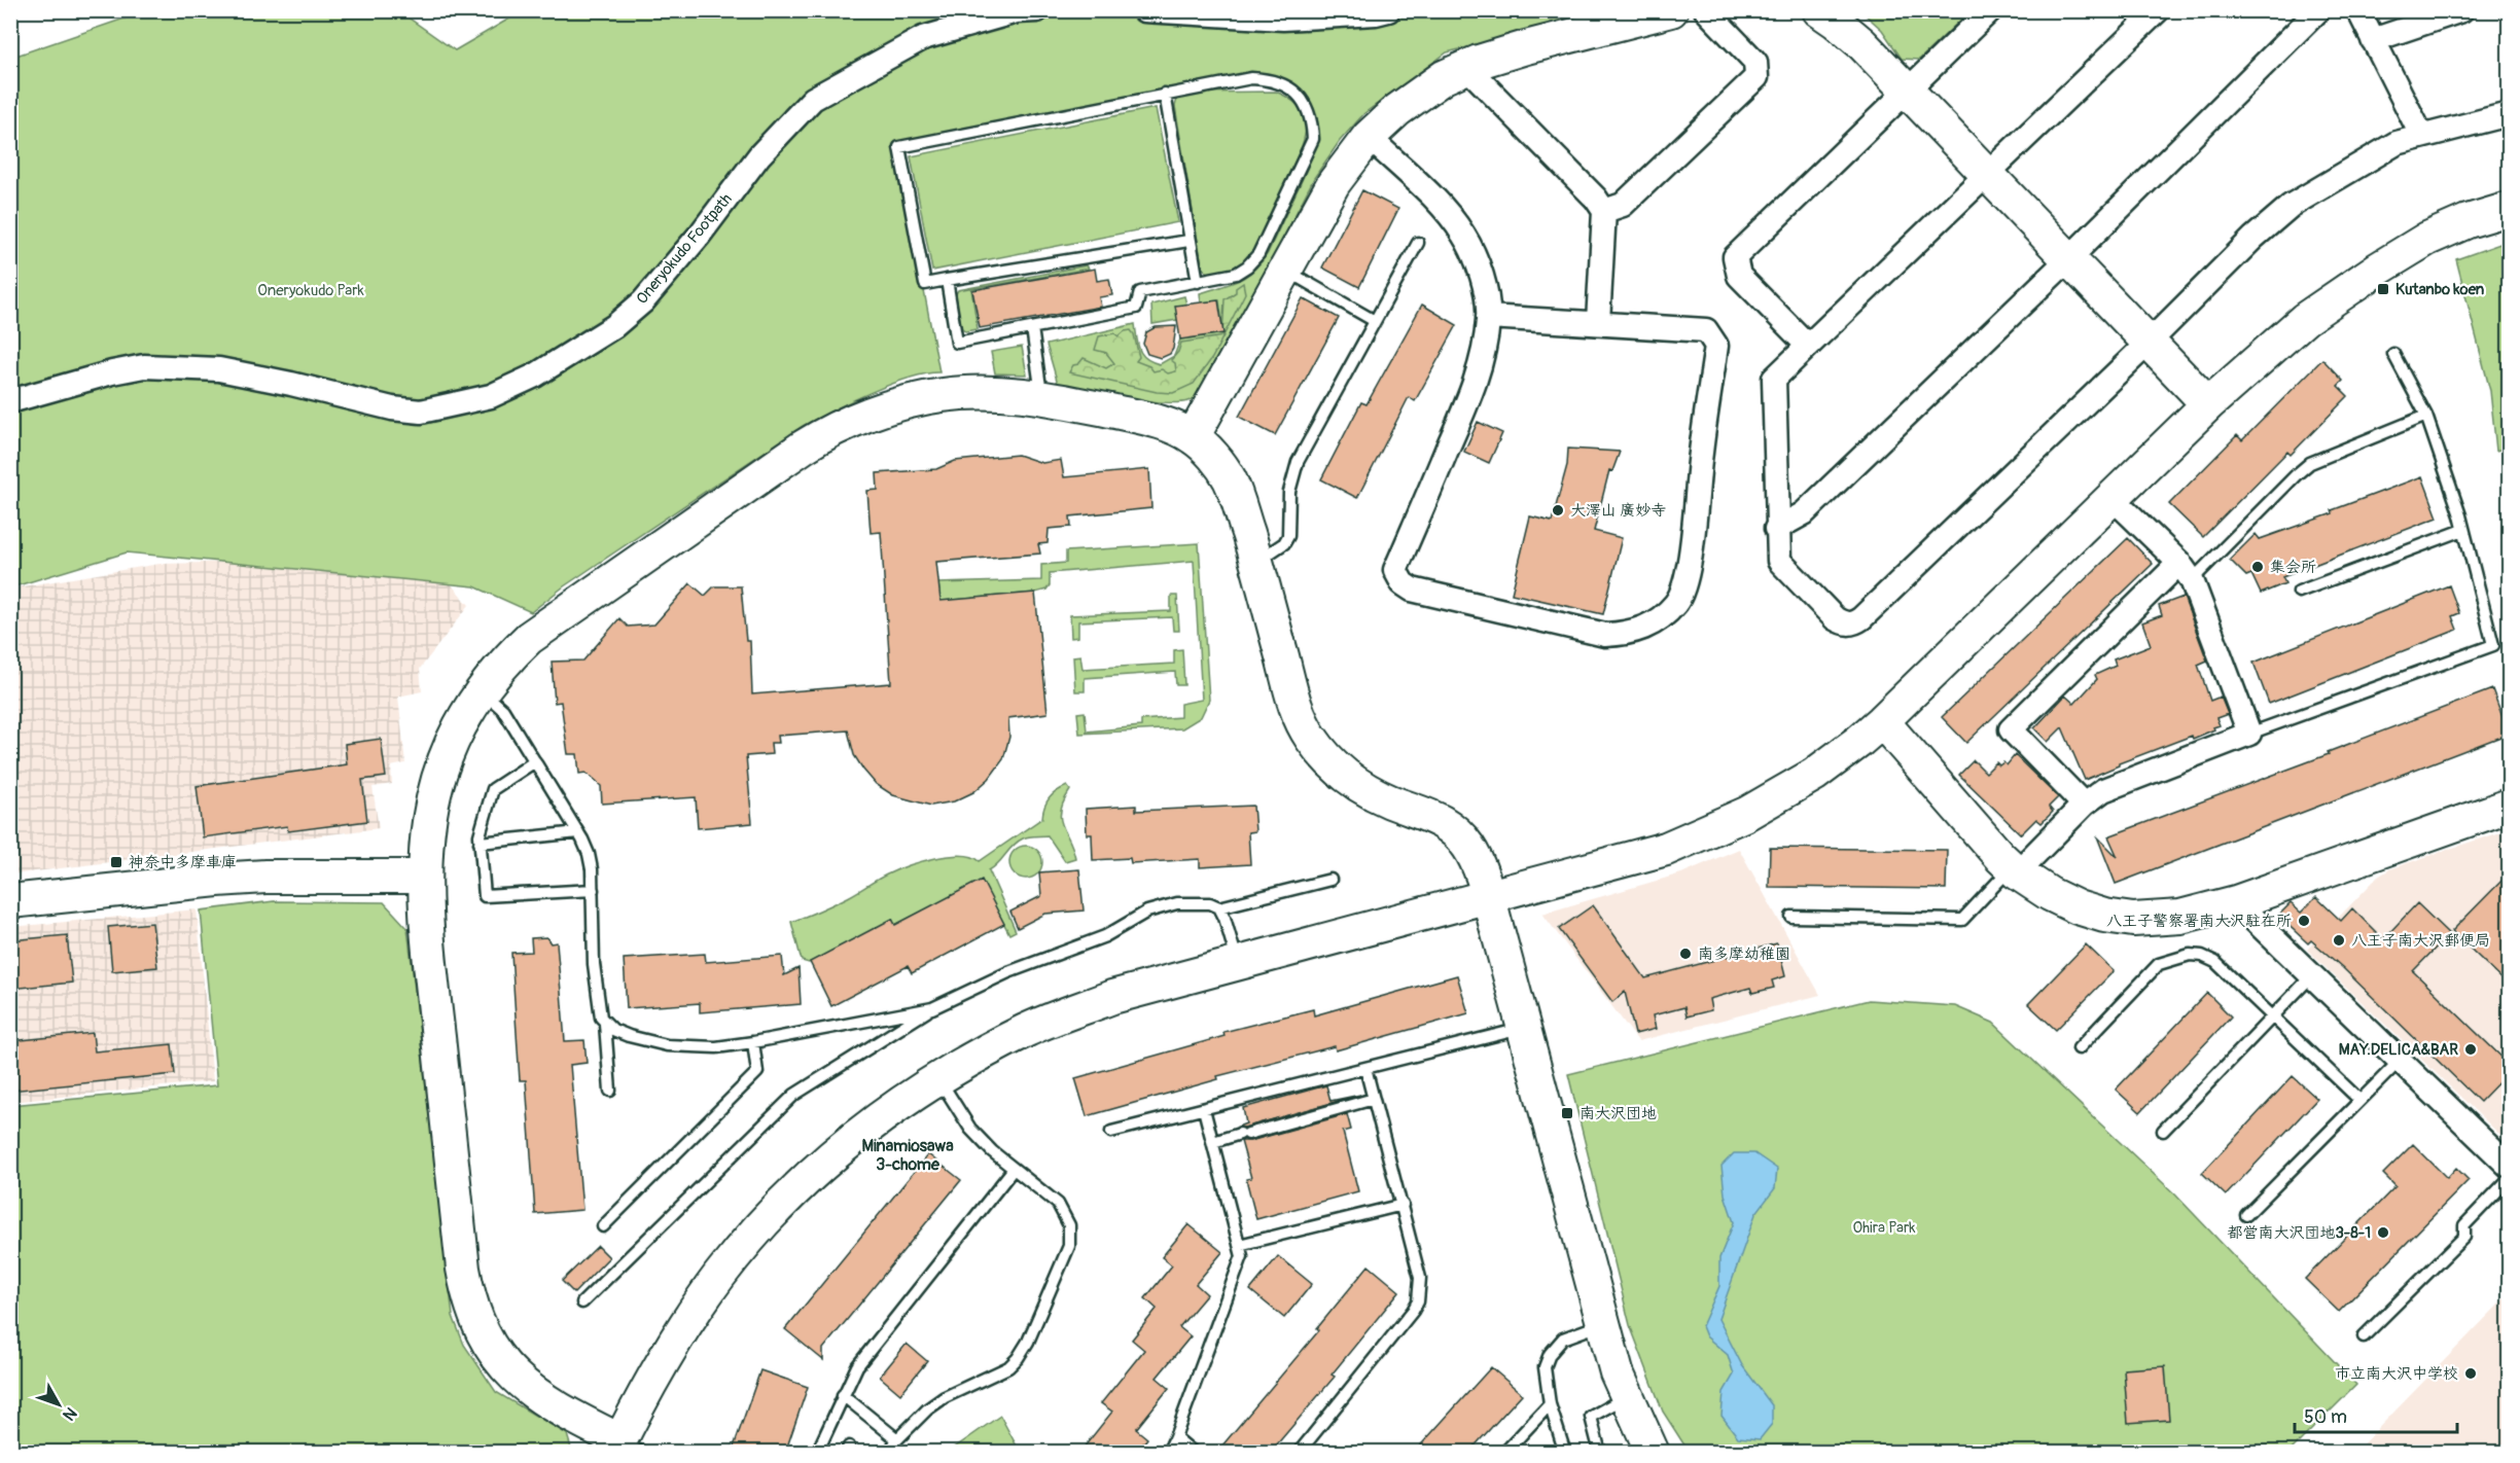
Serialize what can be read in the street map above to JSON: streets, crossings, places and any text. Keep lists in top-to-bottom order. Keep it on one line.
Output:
{"streets":{"street":["Oneryokudo Footpath"]},"districts":["Minamiosawa 3-chome"],"parks":["Oneryokudo Park","Ohira Park"],"places":{"transit":["Kutanbo koen","神奈中多摩車庫","南大沢団地"],"other":["大澤山 廣妙寺","集会所","八王子警察署南大沢駐在所","八王子南大沢郵便局","南多摩幼稚園","MAY.DELICA&BAR","都営南大沢団地3-8-1","市立南大沢中学校"]},"scale_bar":"50 m","north":"bottom right"}
